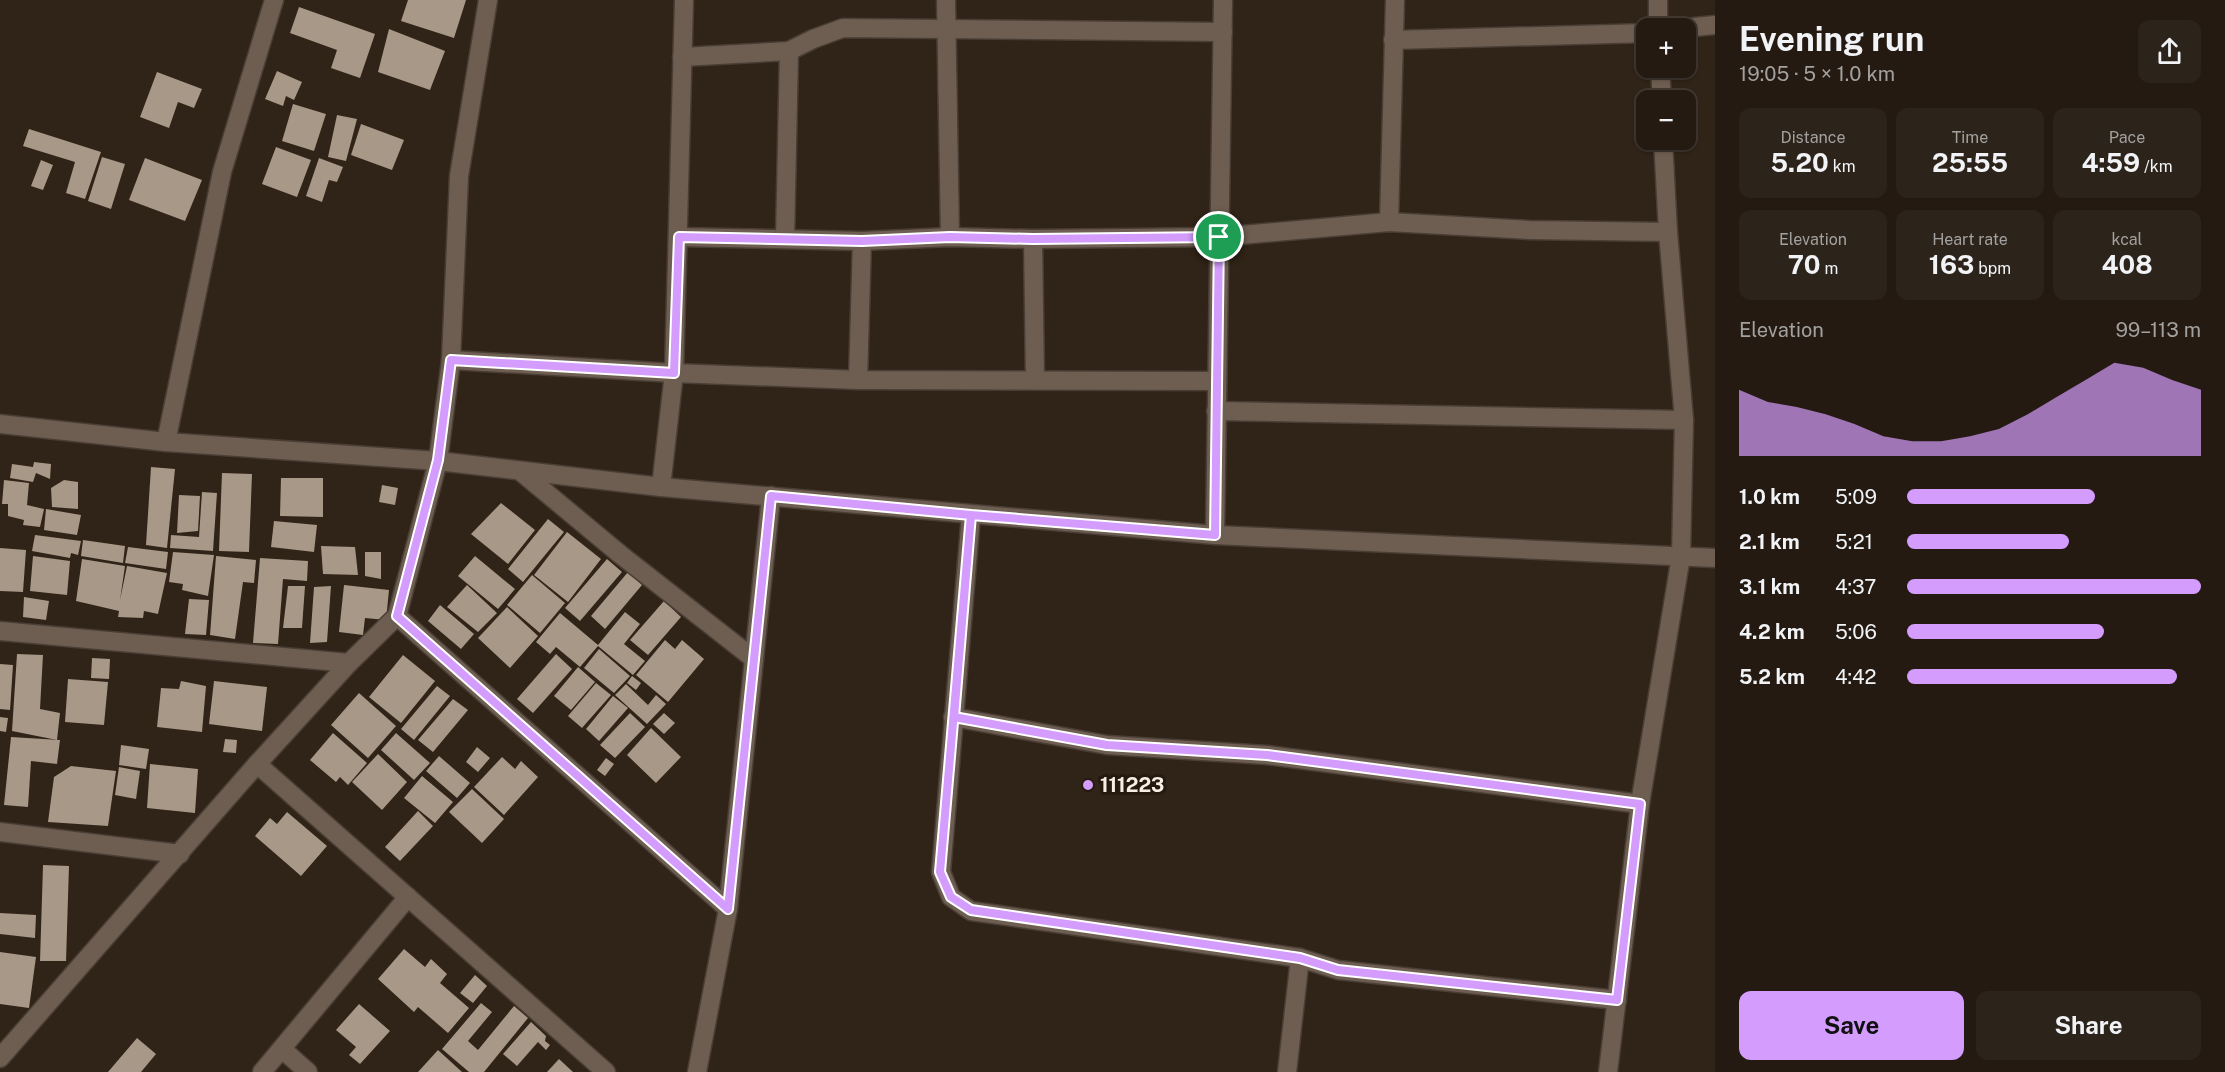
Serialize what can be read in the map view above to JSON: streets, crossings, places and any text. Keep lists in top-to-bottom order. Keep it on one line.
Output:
{"places":["111223"],"page":{"heading":["Evening run","19:05 · 5 × 1.0 km"],"map_buttons":["+","−"],"stats":[["Distance","5.20 km"],["Time","25:55"],["Pace","4:59 /km"],["Elevation","70 m"],["Heart rate","163 bpm"],["kcal","408"]],"chart":["Elevation","99–113 m"],"list":[{"name":"1.0 km","note":"5:09"},{"name":"2.1 km","note":"5:21"},{"name":"3.1 km","note":"4:37"},{"name":"4.2 km","note":"5:06"},{"name":"5.2 km","note":"4:42"}],"buttons":["Save","Share"]}}
